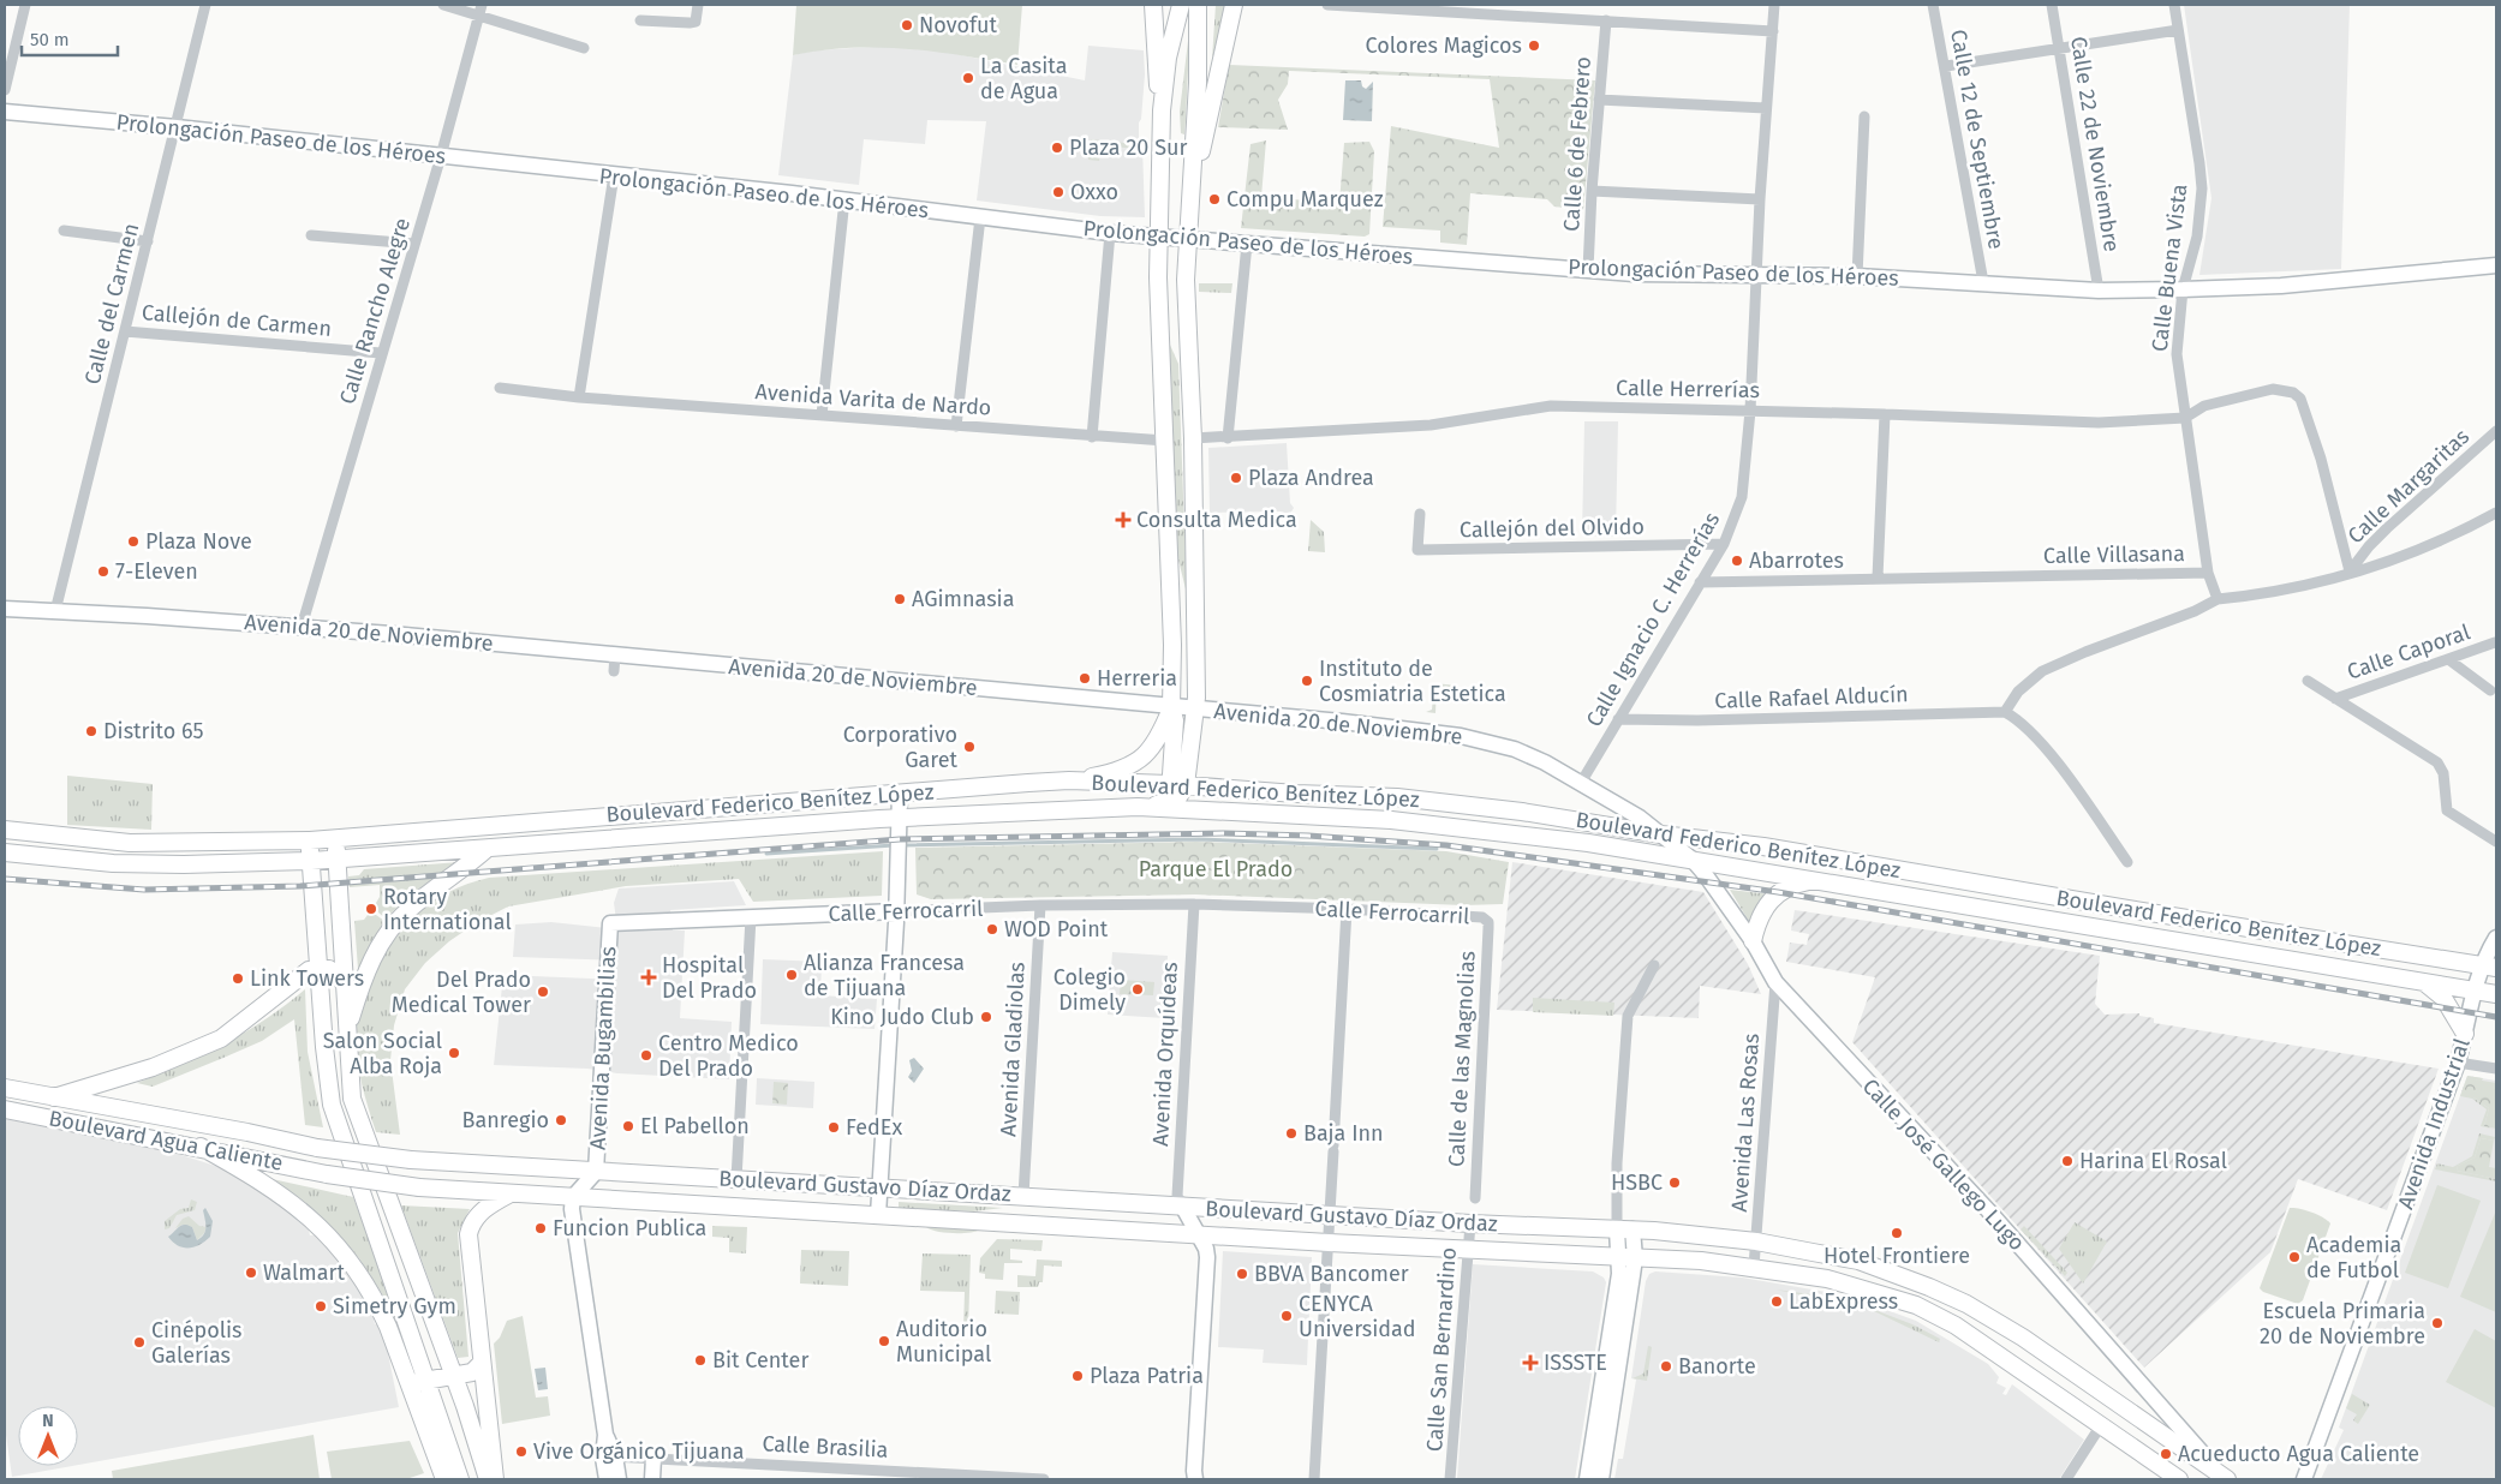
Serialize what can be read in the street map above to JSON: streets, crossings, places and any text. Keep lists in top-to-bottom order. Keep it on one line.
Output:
{"streets":{"main road":["Boulevard Federico Benítez López","Boulevard Agua Caliente","Boulevard Gustavo Díaz Ordaz"],"street":["Prolongación Paseo de los Héroes","Calle 12 de Septiembre","Calle 6 de Febrero","Calle 22 de Noviembre","Calle Buena Vista","Calle del Carmen","Calle Rancho Alegre","Callejón de Carmen","Calle Herrerías","Avenida Varita de Nardo","Calle Margaritas","Callejón del Olvido","Calle Villasana","Calle Ignacio C. Herrerías","Avenida 20 de Noviembre","Calle Caporal","Calle Rafael Alducín","Calle Ferrocarril","Avenida Bugambilias","Avenida Gladiolas","Avenida Orquídeas","Calle de las Magnolias","Avenida Las Rosas","Avenida Industrial","Calle José Gallego Lugo","Calle San Bernardino","Calle Brasilia"]},"crossings":[["Prolongación Paseo de los Héroes","Calle 12 de Septiembre"],["Prolongación Paseo de los Héroes","Calle 6 de Febrero"],["Prolongación Paseo de los Héroes","Calle 22 de Noviembre"],["Prolongación Paseo de los Héroes","Calle Buena Vista"],["Prolongación Paseo de los Héroes","Calle del Carmen"],["Prolongación Paseo de los Héroes","Calle Rancho Alegre"],["Prolongación Paseo de los Héroes","Calle Ignacio C. Herrerías"],["Calle Buena Vista","Calle Herrerías"],["Calle Buena Vista","Calle Villasana"],["Calle del Carmen","Callejón de Carmen"],["Calle del Carmen","Avenida 20 de Noviembre"],["Calle Rancho Alegre","Callejón de Carmen"],["Calle Rancho Alegre","Avenida 20 de Noviembre"],["Calle Herrerías","Calle Ignacio C. Herrerías"],["Callejón del Olvido","Calle Ignacio C. Herrerías"],["Calle Villasana","Calle Ignacio C. Herrerías"],["Calle Ignacio C. Herrerías","Avenida 20 de Noviembre"],["Calle Ignacio C. Herrerías","Calle Rafael Alducín"],["Avenida 20 de Noviembre","Boulevard Federico Benítez López"],["Avenida 20 de Noviembre","Calle José Gallego Lugo"],["Boulevard Federico Benítez López","Avenida Industrial"],["Boulevard Federico Benítez López","Calle José Gallego Lugo"],["Calle Ferrocarril","Avenida Bugambilias"],["Calle Ferrocarril","Avenida Gladiolas"],["Calle Ferrocarril","Avenida Orquídeas"],["Calle Ferrocarril","Calle de las Magnolias"],["Avenida Bugambilias","Boulevard Gustavo Díaz Ordaz"],["Avenida Gladiolas","Boulevard Gustavo Díaz Ordaz"],["Avenida Orquídeas","Boulevard Gustavo Díaz Ordaz"],["Avenida Las Rosas","Calle José Gallego Lugo"],["Avenida Las Rosas","Boulevard Gustavo Díaz Ordaz"],["Boulevard Agua Caliente","Boulevard Gustavo Díaz Ordaz"],["Calle José Gallego Lugo","Boulevard Gustavo Díaz Ordaz"],["Boulevard Gustavo Díaz Ordaz","Calle San Bernardino"]],"parks":["Parque El Prado"],"places":{"other":["Novofut","Colores Magicos","La Casita de Agua","Plaza 20 Sur","Oxxo","Compu Marquez","Plaza Andrea","Plaza Nove","Abarrotes","7-Eleven","AGimnasia","Herreria","Instituto de Cosmiatria Estetica","Distrito 65","Corporativo Garet","Rotary International","WOD Point","Alianza Francesa de Tijuana","Link Towers","Colegio Dimely","Del Prado Medical Tower","Kino Judo Club","Salon Social Alba Roja","Centro Medico Del Prado","Banregio","El Pabellon","FedEx","Baja Inn","Harina El Rosal","HSBC","Funcion Publica","Hotel Frontiere","Academia de Futbol","Walmart","BBVA Bancomer","LabExpress","Simetry Gym","CENYCA Universidad","Escuela Primaria 20 de Noviembre","Auditorio Municipal","Cinépolis Galerías","Bit Center","Banorte","Plaza Patria","Vive Orgánico Tijuana","Acueducto Agua Caliente"],"health":["Consulta Medica","Hospital Del Prado","ISSSTE"]},"scale_bar":"50 m","north":"top"}
